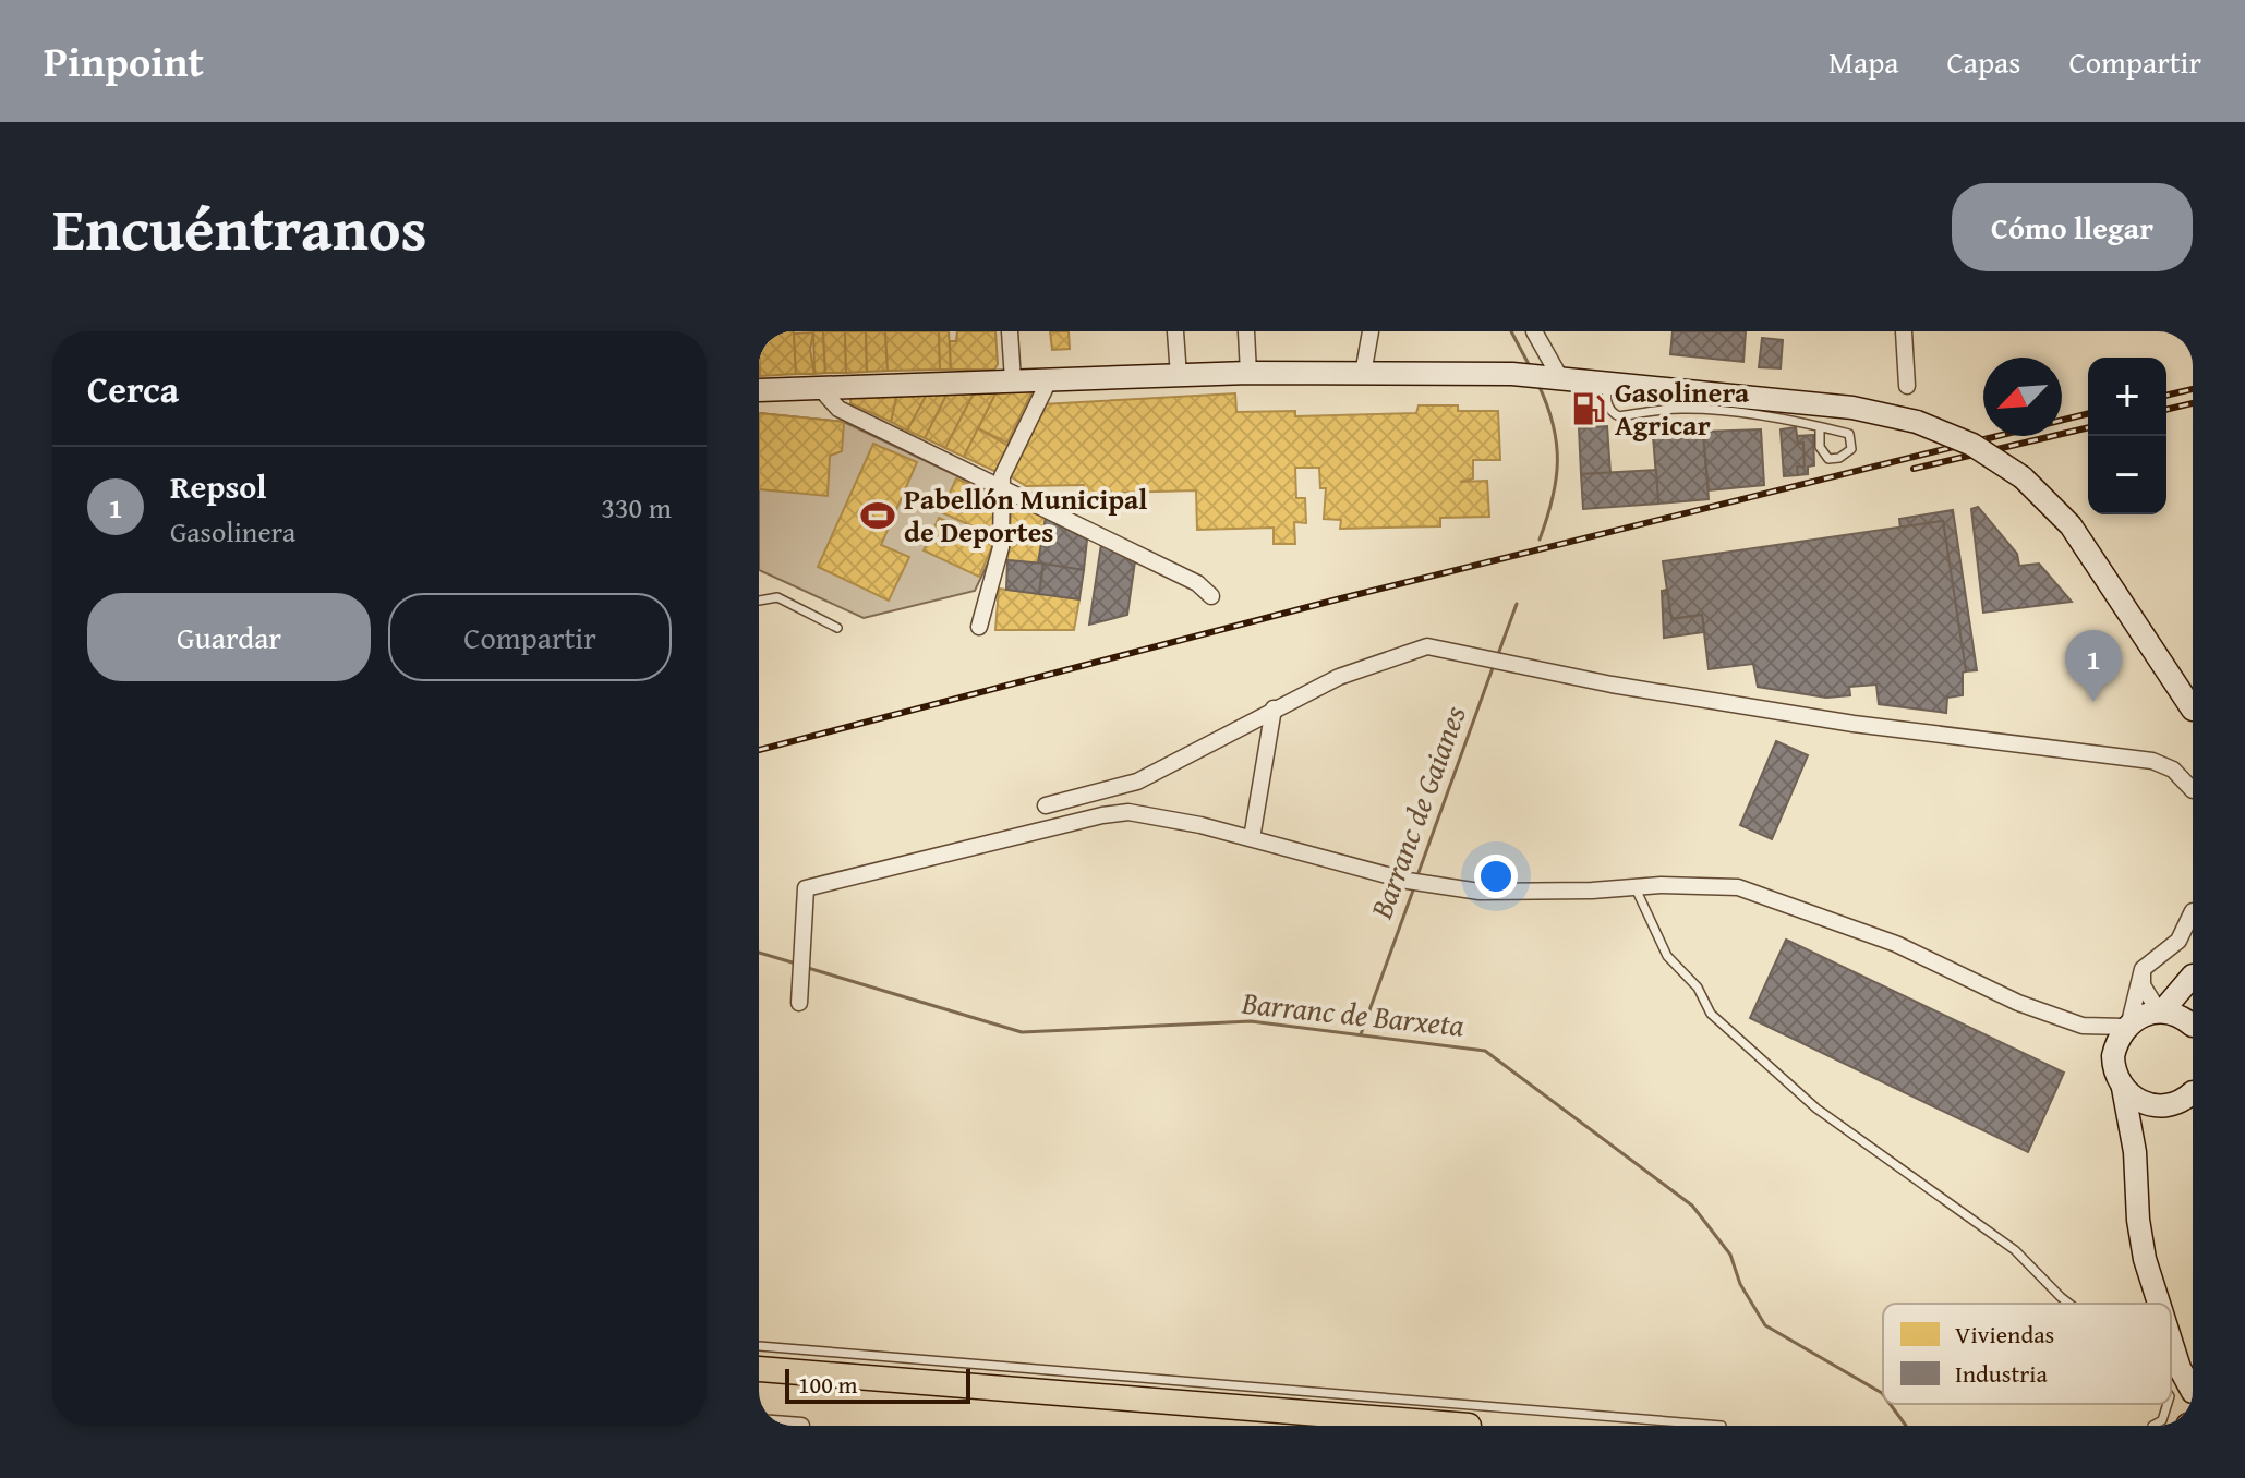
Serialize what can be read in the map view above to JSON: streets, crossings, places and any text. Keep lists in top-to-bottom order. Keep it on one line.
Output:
{"water":["Barranc de Gaianes","Barranc de Barxeta"],"places":{"fuel station":["Gasolinera Agricar"],"sports":["Pabellón Municipal de Deportes"]},"legend":["Viviendas","Industria"],"scale_bar":"100 m","north":"bottom left","page":{"header":"Pinpoint","nav":["Mapa","Capas","Compartir"],"title":"Encuéntranos","buttons":["Cómo llegar",["Guardar","Compartir"]],"heading":"Cerca","map_buttons":["+","−"],"list":[{"mark":"1","name":"Repsol","note":"Gasolinera","value":"330 m"}],"pins":"1","scale":"100 m"}}
